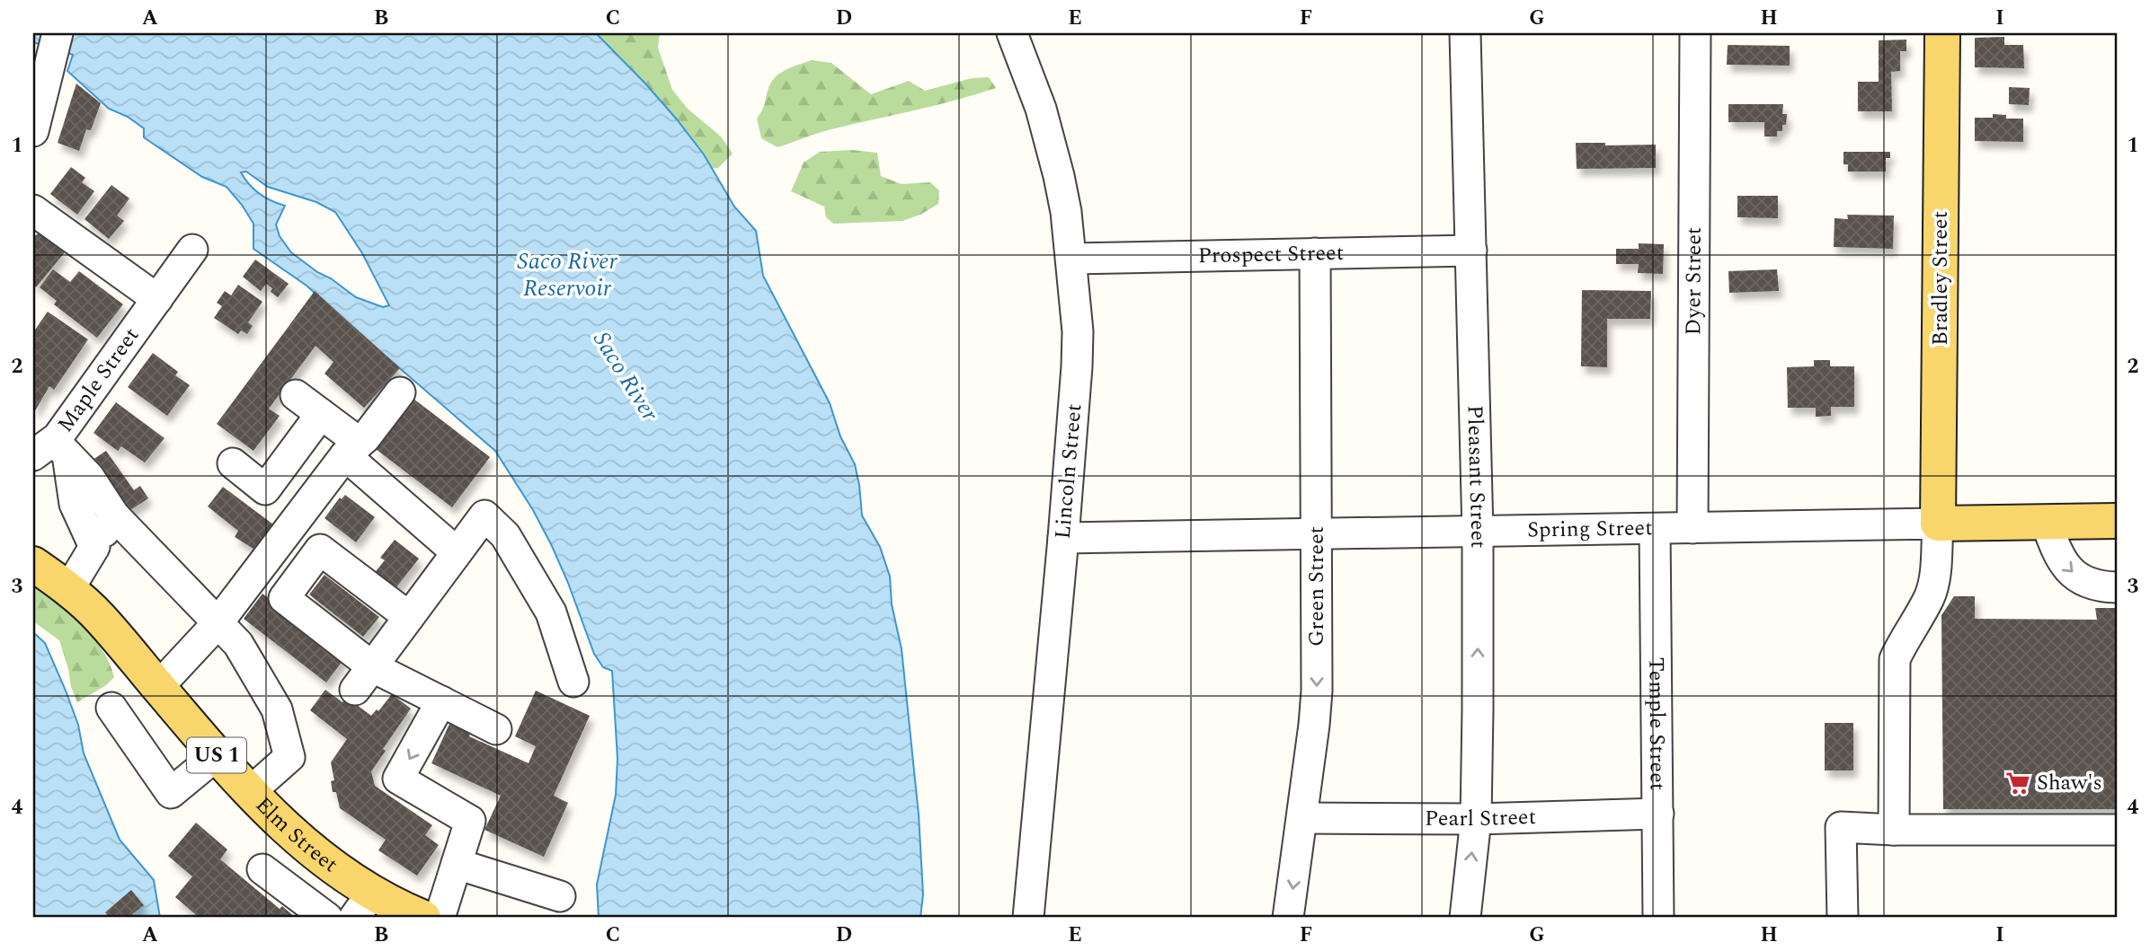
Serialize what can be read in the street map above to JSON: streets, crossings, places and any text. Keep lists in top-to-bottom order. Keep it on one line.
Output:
{"streets":{"main road":["Bradley Street","Spring Street","US 1","Elm Street"],"street":["Prospect Street","Dyer Street","Maple Street","Lincoln Street","Pleasant Street","Green Street","Temple Street","Pearl Street"]},"crossings":[["Prospect Street","Lincoln Street"],["Prospect Street","Pleasant Street"],["Prospect Street","Green Street"],["Bradley Street","Spring Street"],["Dyer Street","Spring Street"],["Lincoln Street","Spring Street"],["Pleasant Street","Spring Street"],["Pleasant Street","Pearl Street"],["Spring Street","Green Street"],["Spring Street","Temple Street"],["Green Street","Pearl Street"],["Temple Street","Pearl Street"]],"one_way":["Pleasant Street","Green Street"],"water":["Saco River Reservoir","Saco River"],"places":{"supermarket":["Shaw's"]},"grid":{"columns":["A","B","C","D","E","F","G","H","I"],"rows":["1","2","3","4"]}}
